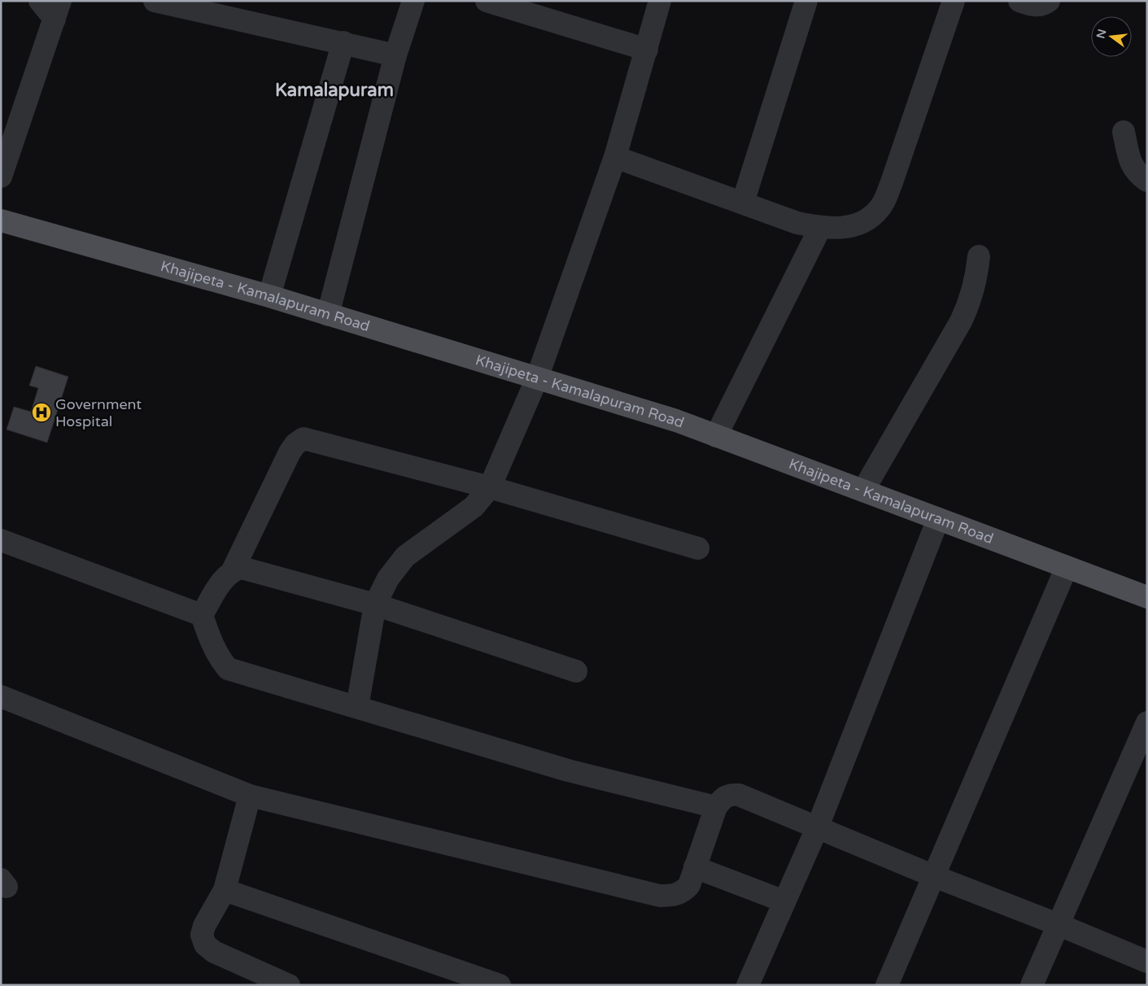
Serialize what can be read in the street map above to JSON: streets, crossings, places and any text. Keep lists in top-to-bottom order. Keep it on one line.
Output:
{"streets":{"main road":["Khajipeta - Kamalapuram Road"]},"districts":["Kamalapuram"],"places":{"hospital":["Government Hospital"]},"north":"left"}
